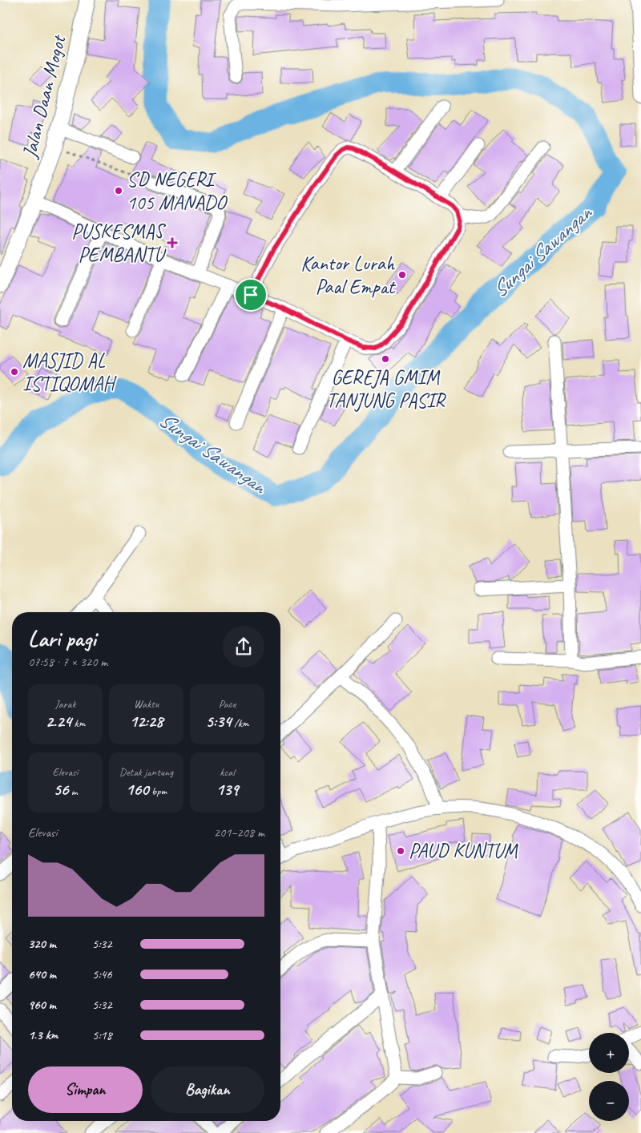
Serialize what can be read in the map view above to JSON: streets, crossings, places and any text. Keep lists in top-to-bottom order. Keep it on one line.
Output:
{"streets":{"main road":["Jalan Daan Mogot"]},"water":["Sungai Sawangan"],"places":{"other":["SD NEGERI 105 MANADO","Kantor Lurah Paal Empat","GEREJA GMIM TANJUNG PASIR","MASJID AL ISTIQOMAH","PAUD KUNTUM"],"health":["PUSKESMAS PEMBANTU"]},"page":{"heading":["Lari pagi","07:58 · 7 × 320 m"],"stats":[["Jarak","2.24 km"],["Waktu","12:28"],["Pace","5:34 /km"],["Elevasi","56 m"],["Detak jantung","160 bpm"],["kcal","139"]],"chart":["Elevasi","201–208 m"],"list":[{"name":"320 m","note":"5:32"},{"name":"640 m","note":"5:46"},{"name":"960 m","note":"5:32"},{"name":"1.3 km","note":"5:18"}],"map_buttons":["+","−"],"buttons":["Simpan","Bagikan"]}}
